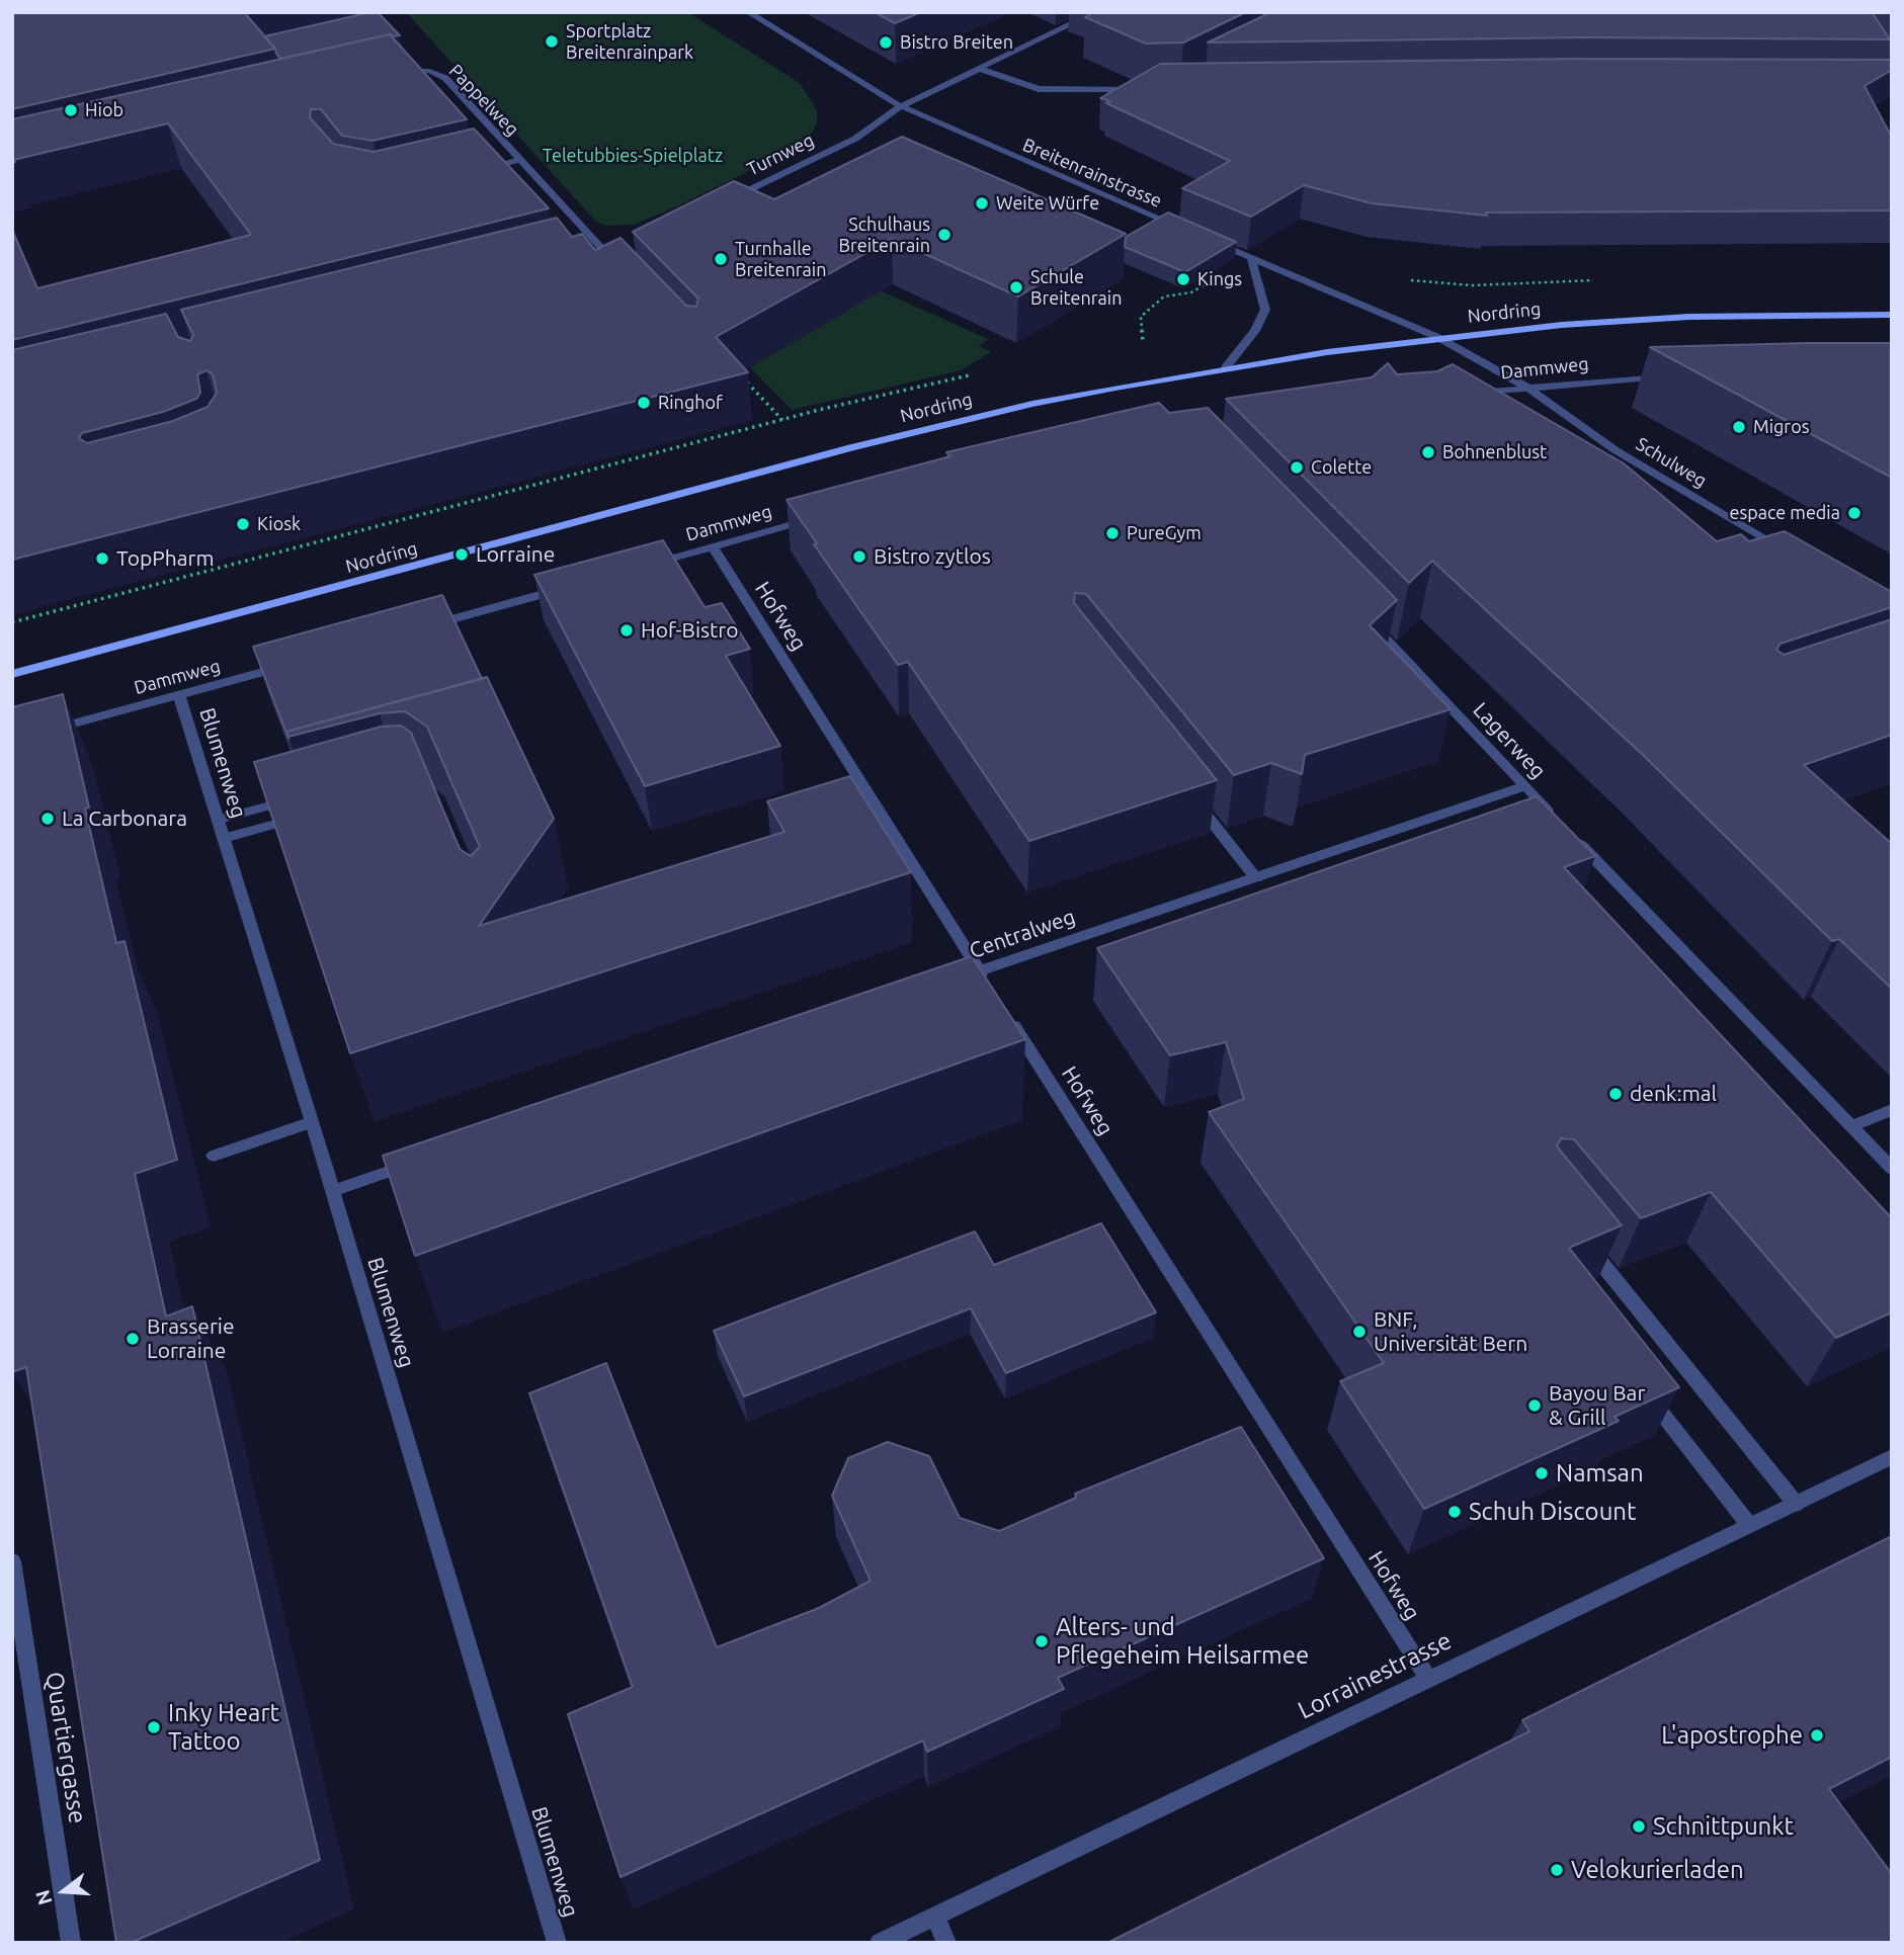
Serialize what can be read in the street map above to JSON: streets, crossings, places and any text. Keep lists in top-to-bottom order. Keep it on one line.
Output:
{"streets":{"main road":["Nordring"],"street":["Pappelweg","Turnweg","Breitenrainstrasse","Dammweg","Schulweg","Hofweg","Lagerweg","Blumenweg","Centralweg","Lorrainestrasse","Quartiergasse"]},"crossings":[["Turnweg","Breitenrainstrasse"],["Nordring","Schulweg"],["Dammweg","Schulweg"],["Dammweg","Hofweg"],["Dammweg","Blumenweg"],["Hofweg","Centralweg"],["Hofweg","Lorrainestrasse"],["Lagerweg","Centralweg"]],"parks":["Teletubbies-Spielplatz"],"places":["Sportplatz Breitenrainpark","Bistro Breiten","Hiob","Weite Würfe","Schulhaus Breitenrain","Turnhalle Breitenrain","Kings","Schule Breitenrain","Ringhof","Migros","Bohnenblust","Colette","espace media","Kiosk","PureGym","Lorraine","Bistro zytlos","TopPharm","Hof-Bistro","La Carbonara","denk:mal","BNF, Universität Bern","Brasserie Lorraine","Bayou Bar & Grill","Namsan","Schuh Discount","Alters- und Pflegeheim Heilsarmee","Inky Heart Tattoo","L'apostrophe","Schnittpunkt","Velokurierladen"],"north":"left"}
